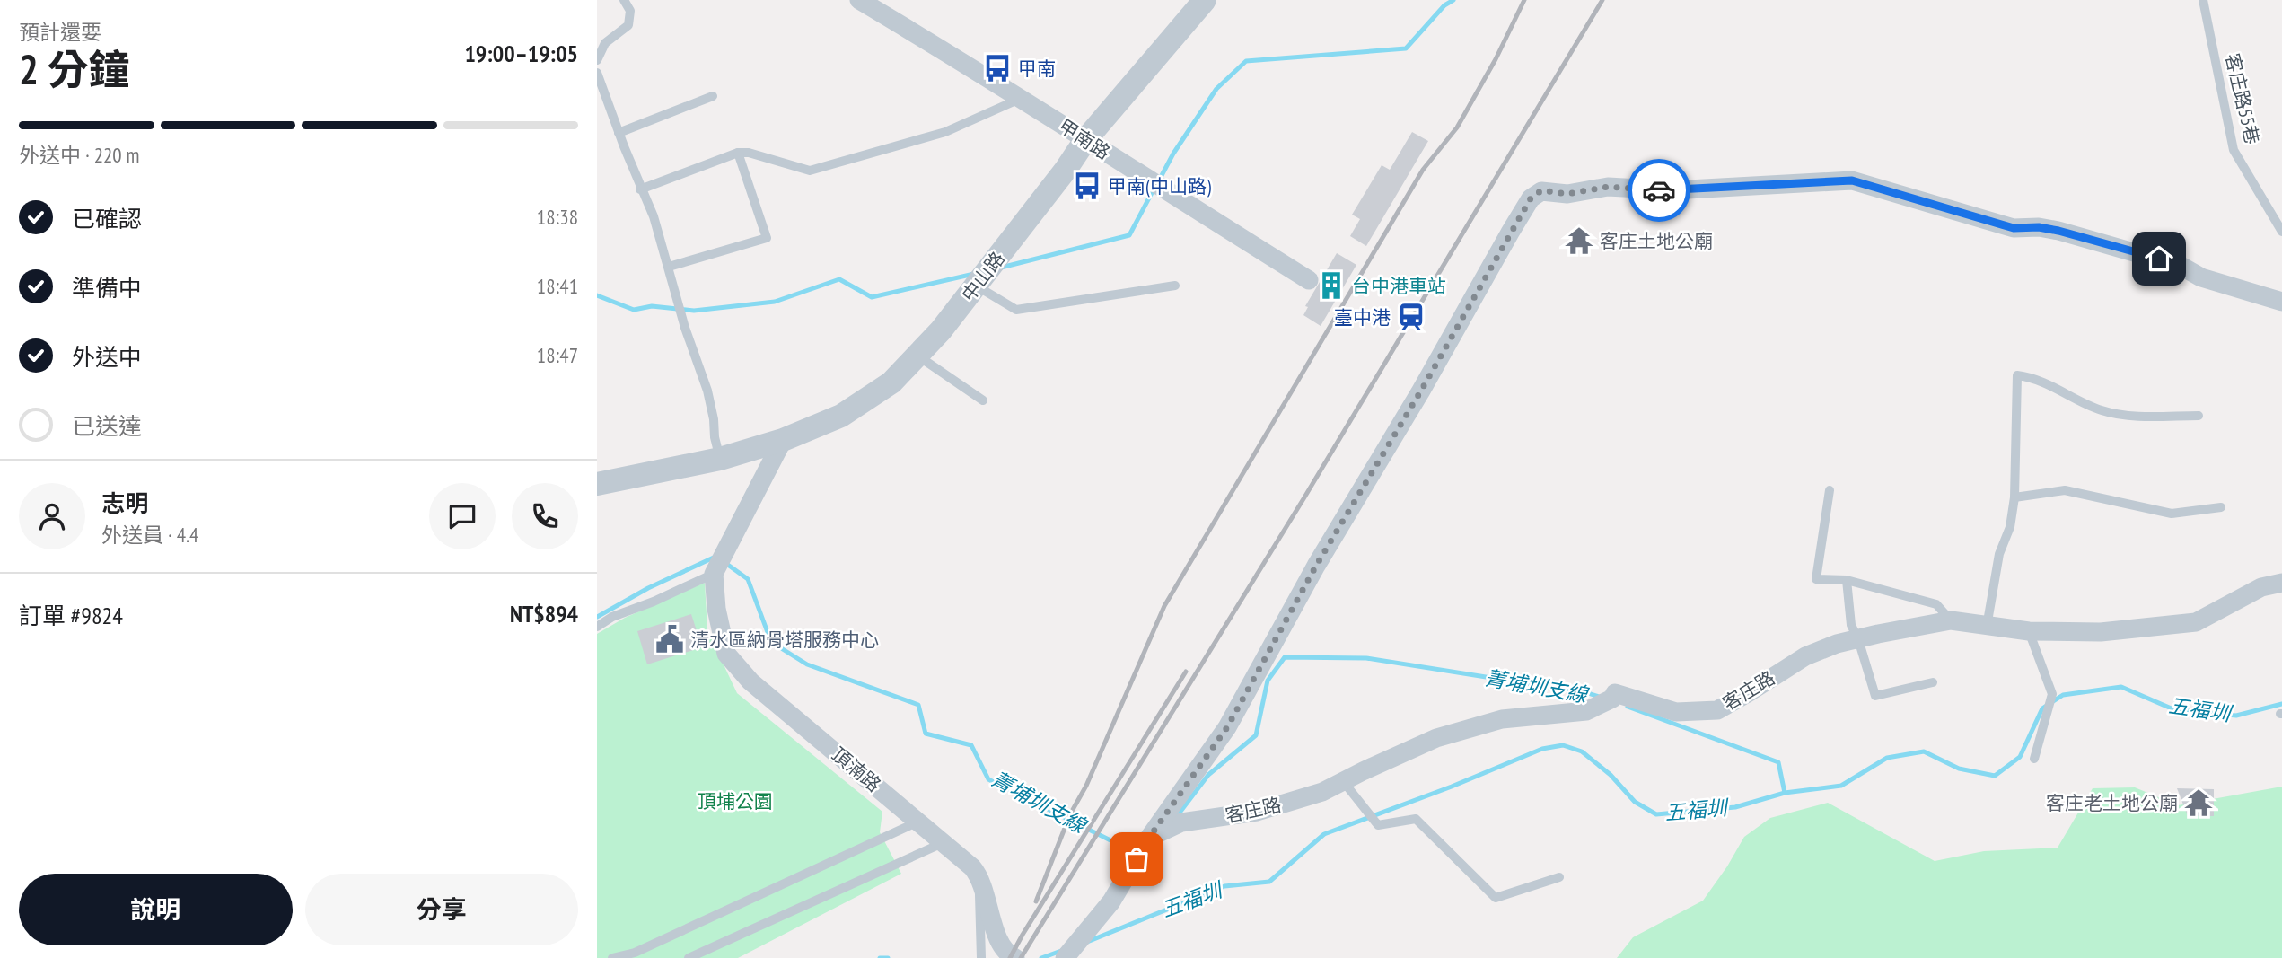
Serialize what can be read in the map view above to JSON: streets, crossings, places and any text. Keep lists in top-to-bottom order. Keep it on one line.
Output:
{"streets":{"street":["甲南路","中山路","客庄路","頂湳路"],"lane":["客庄路55巷"]},"crossings":[["甲南路","中山路"]],"water":["菁埔圳支線","五福圳"],"parks":["頂埔公園"],"places":{"bus stop":["甲南","甲南(中山路)"],"temple":["客庄土地公廟","客庄老土地公廟"],"building":["台中港車站"],"station":["臺中港"],"public building":["清水區納骨塔服務中心"]},"page":{"heading":["2 分鐘","預計還要","19:00–19:05"],"panel":["志明","外送員 · 4.4","訂單 #9824","NT$894"],"bar":"外送中 · 220 m","list":[["已確認","18:38"],["準備中","18:41"],["外送中","18:47"],"已送達"],"buttons":["說明","分享"]}}
